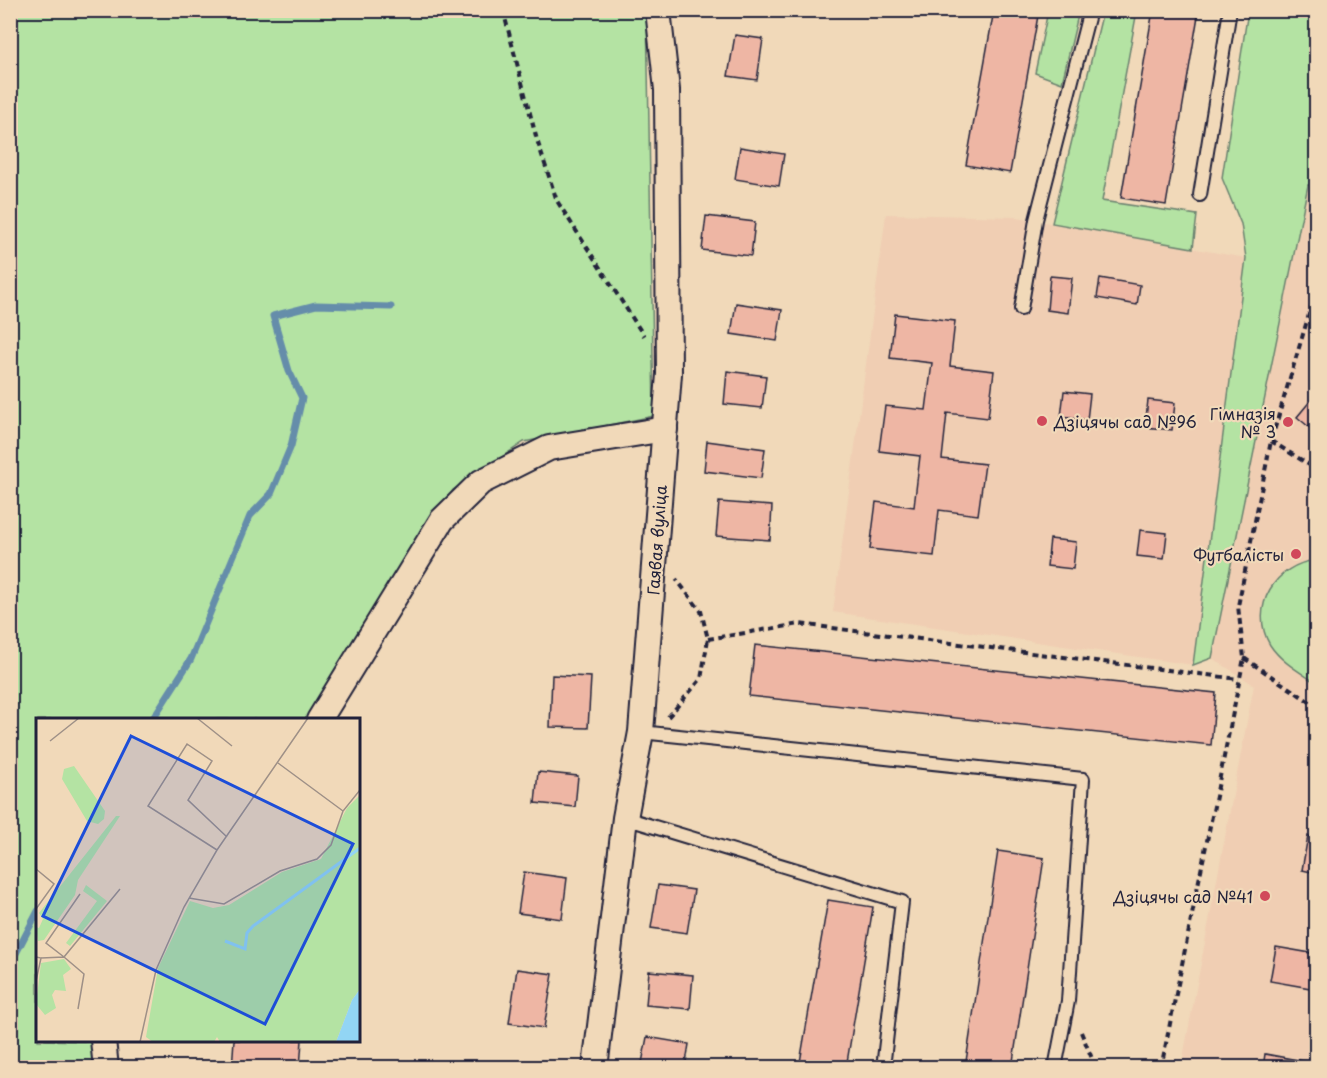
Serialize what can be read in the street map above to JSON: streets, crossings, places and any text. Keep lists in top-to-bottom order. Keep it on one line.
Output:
{"streets":{"street":["Гаявая вуліца"]},"places":["Дзіцячы сад №96","Гімназія № 3","Футбалісты","Дзіцячы сад №41"]}
